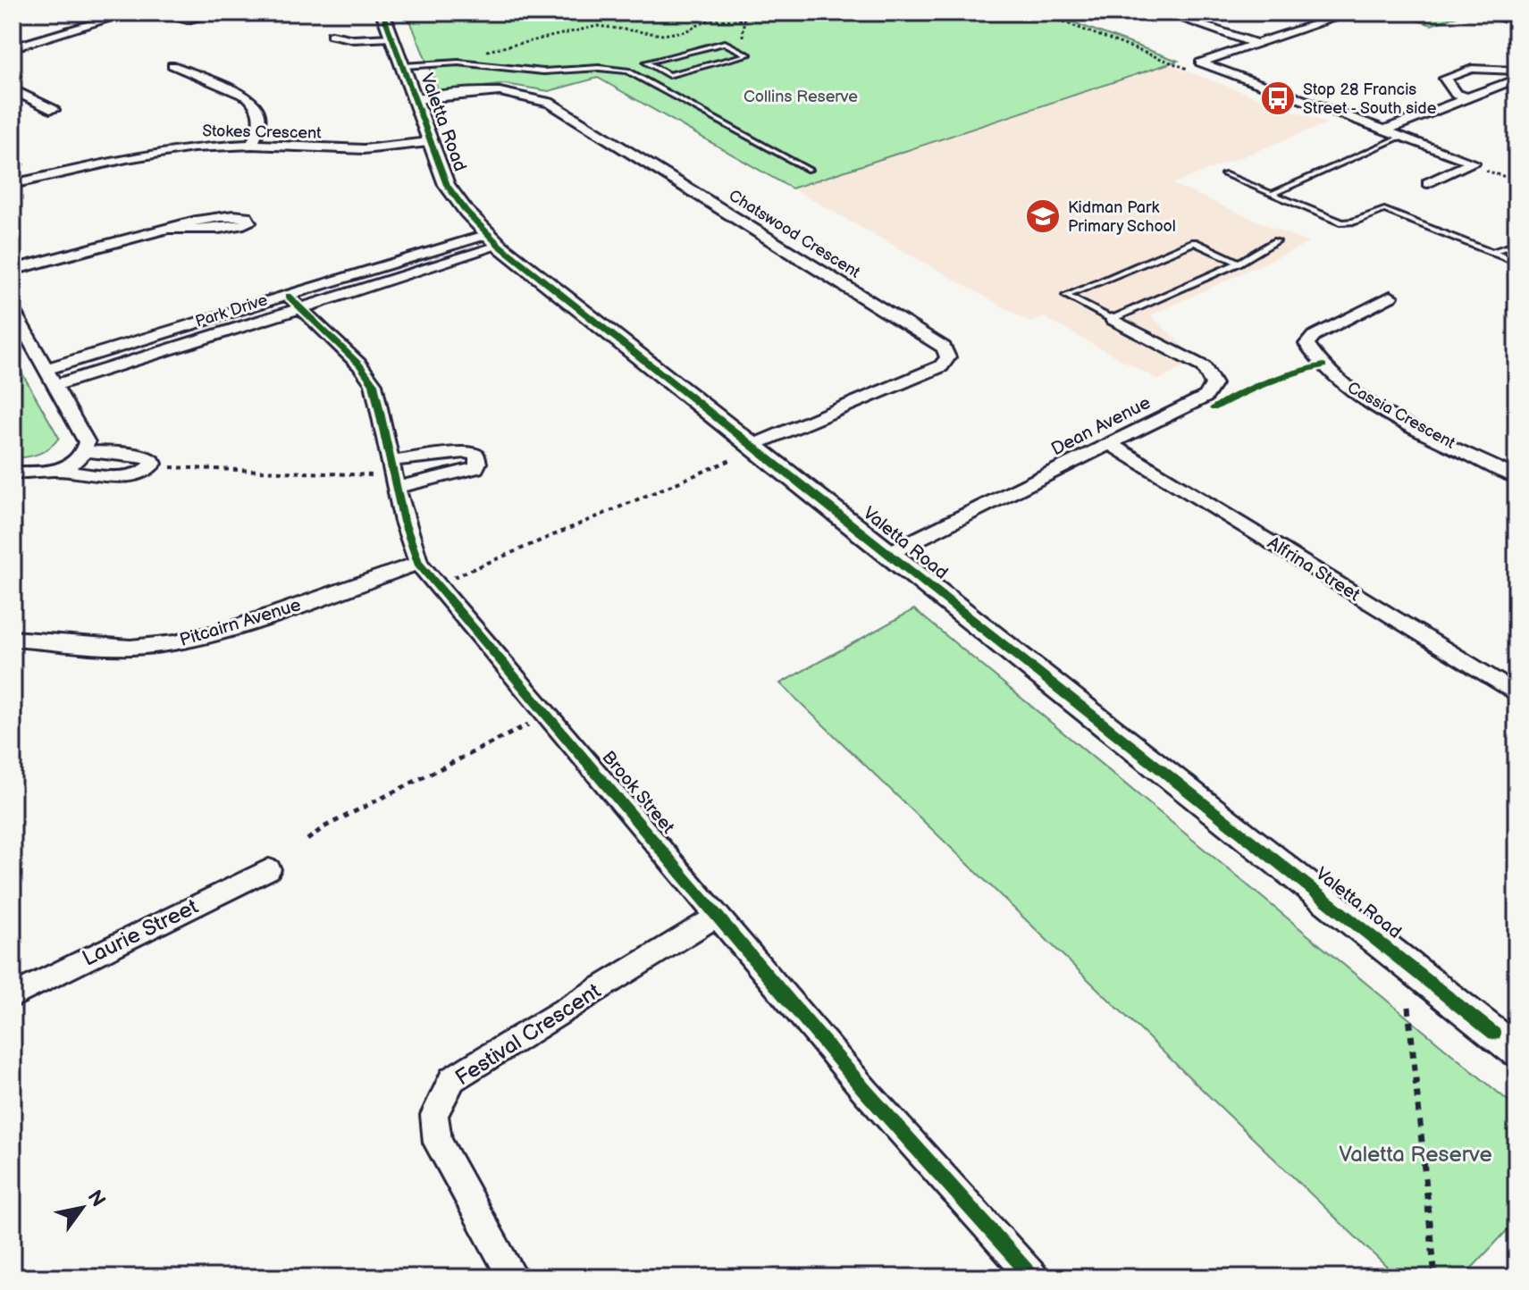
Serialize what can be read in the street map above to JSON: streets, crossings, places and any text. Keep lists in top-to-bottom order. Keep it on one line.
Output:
{"streets":{"street":["Valetta Road","Stokes Crescent","Chatswood Crescent","Park Drive","Cassia Crescent","Dean Avenue","Alfrina Street","Pitcairn Avenue","Brook Street","Laurie Street","Festival Crescent"]},"crossings":[["Valetta Road","Stokes Crescent"],["Valetta Road","Chatswood Crescent"],["Valetta Road","Park Drive"],["Valetta Road","Dean Avenue"],["Park Drive","Brook Street"],["Dean Avenue","Alfrina Street"],["Pitcairn Avenue","Brook Street"],["Brook Street","Festival Crescent"]],"parks":["Collins Reserve","Valetta Reserve"],"places":{"bus stop":["Stop 28 Francis Street - South side"],"school or university":["Kidman Park Primary School"]},"north":"top right"}
